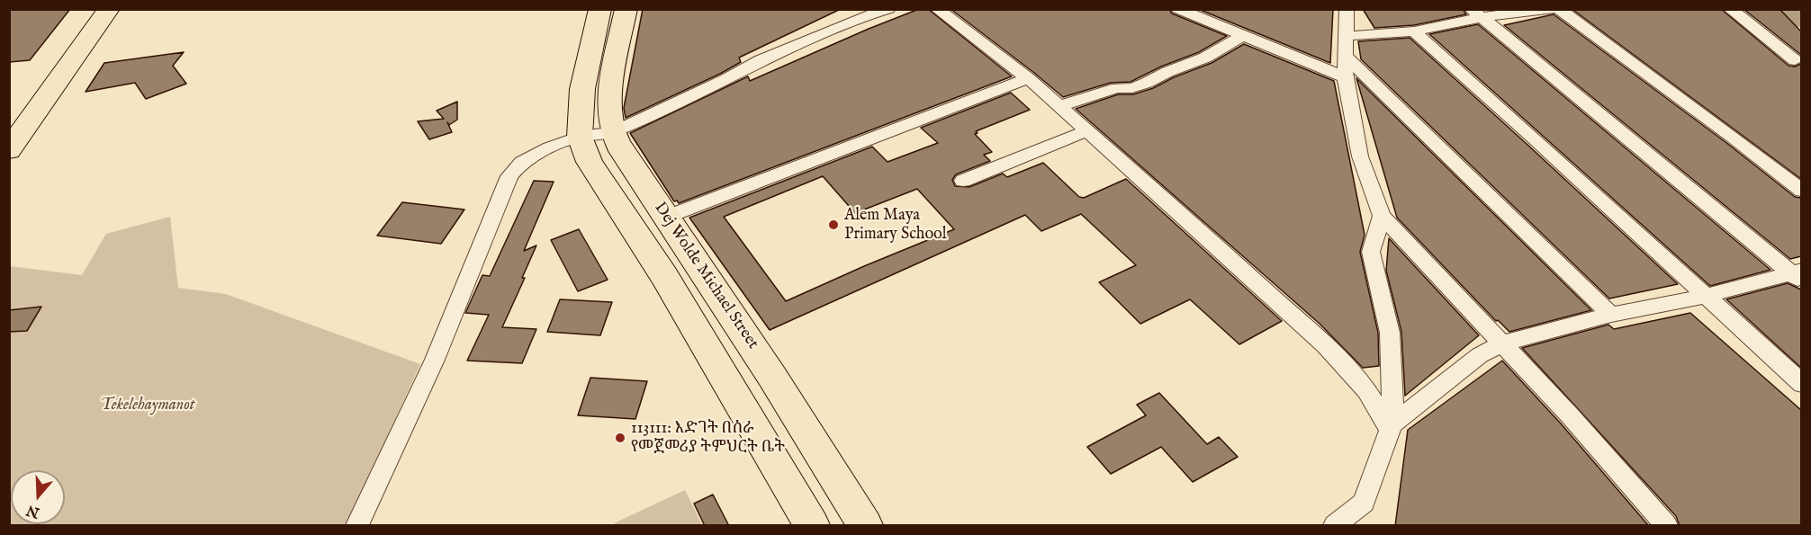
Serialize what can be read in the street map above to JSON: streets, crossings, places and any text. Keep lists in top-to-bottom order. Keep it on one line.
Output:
{"streets":{"main road":["Dej Wolde Michael Street"]},"parks":["Tekelehaymanot"],"places":["Alem Maya Primary School","113111: እድገት በስራ የመጀመሪያ ትምህርት ቤት"],"north":"bottom"}
